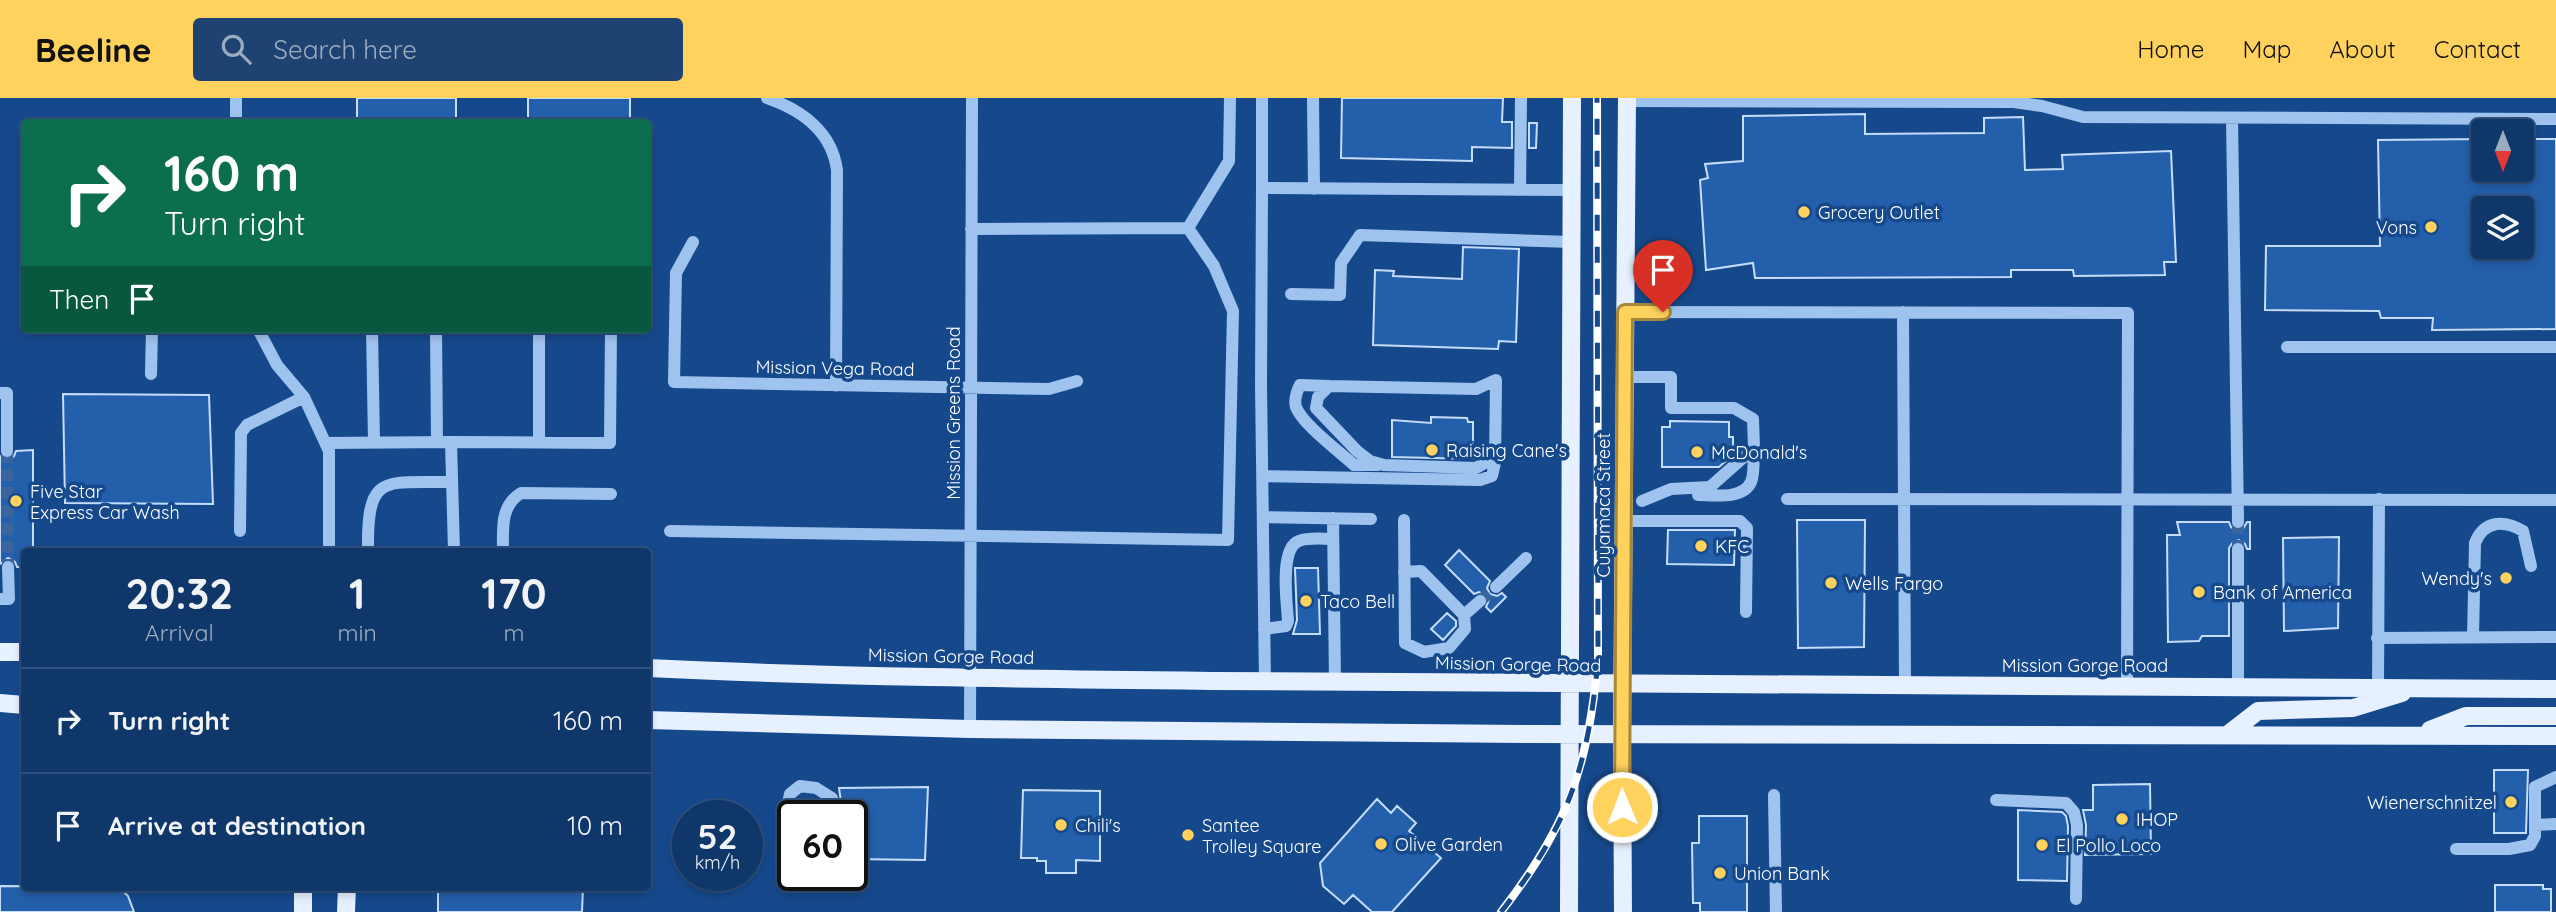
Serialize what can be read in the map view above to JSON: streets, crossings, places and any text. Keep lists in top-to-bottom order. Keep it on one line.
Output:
{"streets":{"main road":["Cuyamaca Street","Mission Gorge Road"],"street":["Mission Vega Road","Mission Greens Road"]},"crossings":[["Mission Vega Road","Mission Greens Road"],["Mission Greens Road","Mission Gorge Road"],["Cuyamaca Street","Mission Gorge Road"]],"places":["Grocery Outlet","Vons","Raising Cane's","McDonald's","Five Star Express Car Wash","KFC","Wendy's","Wells Fargo","Bank of America","Taco Bell","Wienerschnitzel","IHOP","Chili's","Santee Trolley Square","Olive Garden","El Pollo Loco","Union Bank"],"north":"bottom","page":{"header":"Beeline","search":"Search here","nav":["Home","Map","About","Contact"],"turn":["160 m","Turn right"],"then":"Then","eta":["20:32","Arrival","1","min","170","m"],"list":[{"name":"Turn right","value":"160 m"},{"name":"Arrive at destination","value":"10 m"}],"speed":"52 km/h","limit":"60"}}
